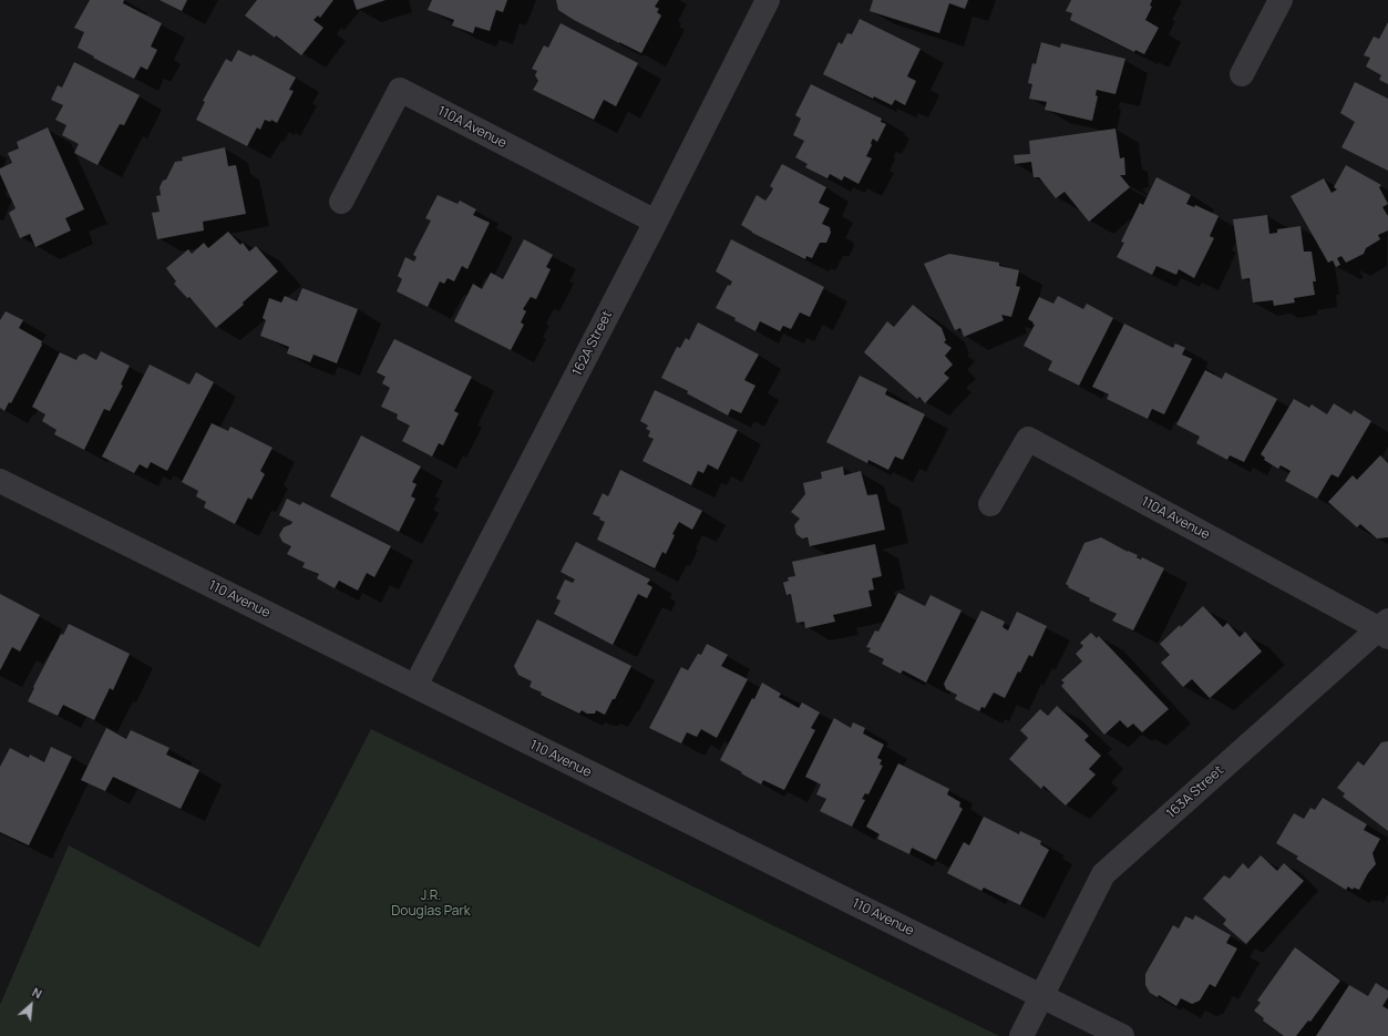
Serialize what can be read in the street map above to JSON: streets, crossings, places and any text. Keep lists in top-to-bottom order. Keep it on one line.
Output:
{"streets":{"street":["110A Avenue","162A Street","110 Avenue","163A Street"]},"crossings":[["110A Avenue","162A Street"],["110A Avenue","163A Street"],["162A Street","110 Avenue"],["110 Avenue","163A Street"]],"parks":["J.R. Douglas Park"],"north":"top right"}
